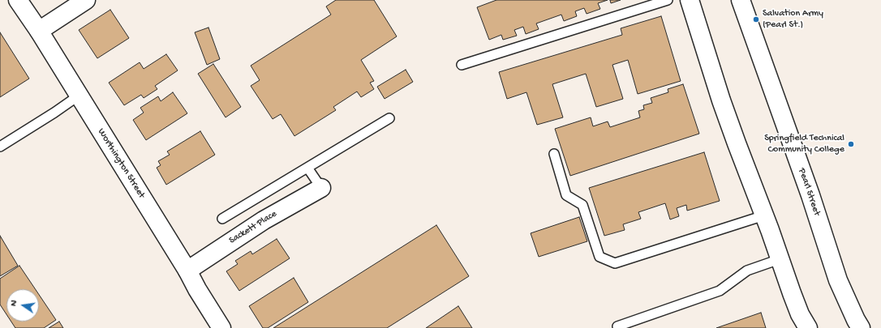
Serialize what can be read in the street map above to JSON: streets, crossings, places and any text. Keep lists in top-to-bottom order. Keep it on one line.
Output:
{"streets":{"street":["Worthington Street","Pearl Street","Sackett Place"]},"crossings":[["Worthington Street","Sackett Place"]],"places":["Salvation Army (Pearl St.)","Springfield Technical Community College"],"north":"left"}
